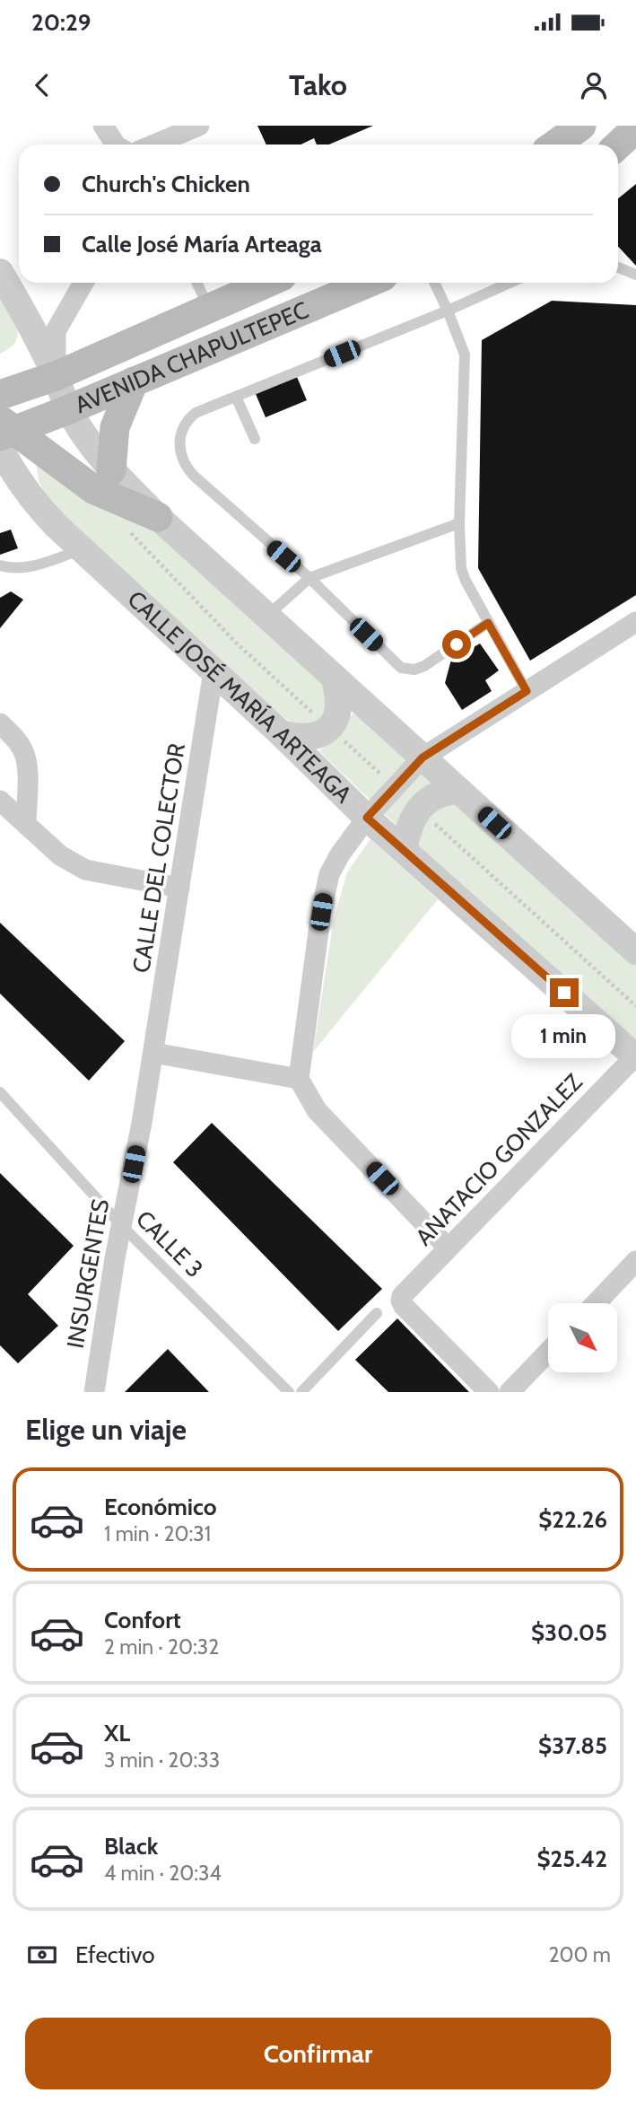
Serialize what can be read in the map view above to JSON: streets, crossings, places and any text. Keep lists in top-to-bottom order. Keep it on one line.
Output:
{"streets":{"main road":["AVENIDA CHAPULTEPEC"],"street":["CALLE JOSÉ MARÍA ARTEAGA","CALLE DEL COLECTOR","ANATACIO GONZALEZ","INSURGENTES"],"lane":["CALLE 3"]},"crossings":[["AVENIDA CHAPULTEPEC","CALLE JOSÉ MARÍA ARTEAGA"],["CALLE JOSÉ MARÍA ARTEAGA","CALLE DEL COLECTOR"],["CALLE JOSÉ MARÍA ARTEAGA","ANATACIO GONZALEZ"],["CALLE DEL COLECTOR","INSURGENTES"],["CALLE 3","INSURGENTES"]],"north":"bottom right","page":{"status":"20:29","header":"Tako","banner":["Church's Chicken","Calle José María Arteaga"],"bubble":"1 min","heading":"Elige un viaje","list":[{"name":"Económico","note":"1 min · 20:31","value":"$22.26"},{"name":"Confort","note":"2 min · 20:32","value":"$30.05"},{"name":"XL","note":"3 min · 20:33","value":"$37.85"},{"name":"Black","note":"4 min · 20:34","value":"$25.42"}],"pay":["Efectivo","200 m"],"buttons":"Confirmar"}}
